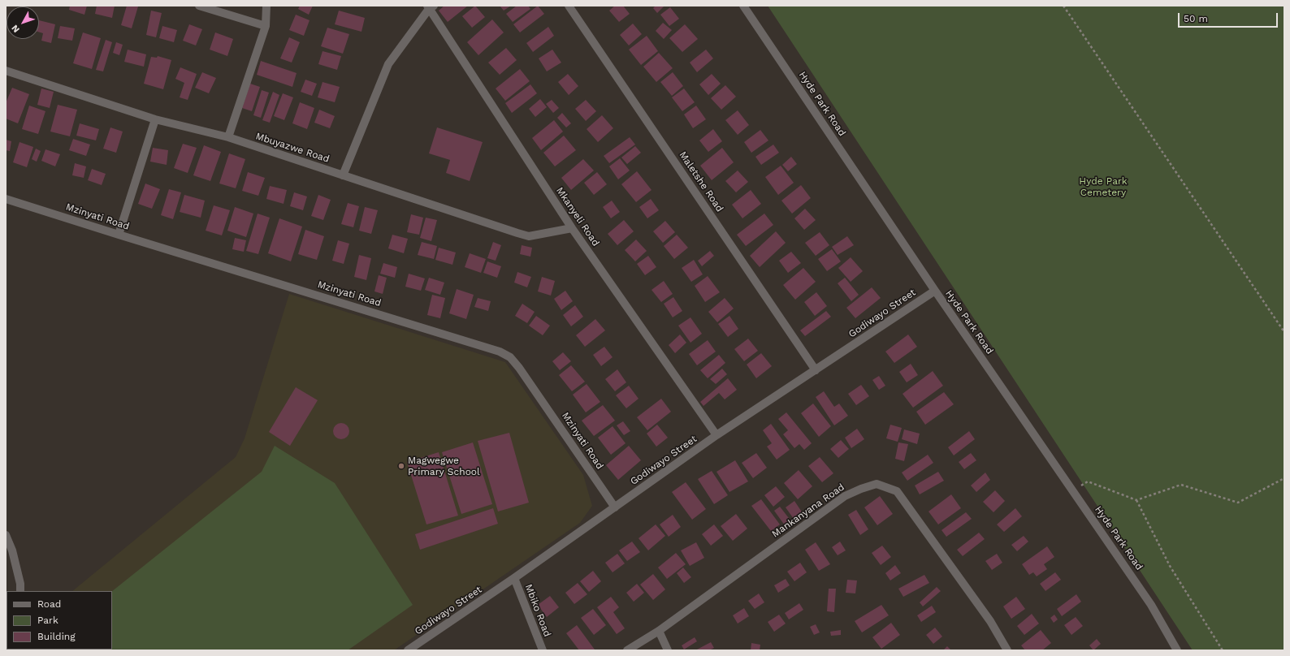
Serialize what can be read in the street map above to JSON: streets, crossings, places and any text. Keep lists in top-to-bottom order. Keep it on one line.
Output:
{"streets":{"street":["Hyde Park Road","Mbuyazwe Road","Maletshe Road","Mzinyati Road","Mkanyeli Road","Godiwayo Street","Mankanyana Road","Mbiko Road"]},"crossings":[["Hyde Park Road","Godiwayo Street"],["Mbuyazwe Road","Mkanyeli Road"],["Maletshe Road","Godiwayo Street"],["Mzinyati Road","Godiwayo Street"],["Mkanyeli Road","Godiwayo Street"],["Godiwayo Street","Mbiko Road"]],"parks":["Hyde Park Cemetery"],"places":["Magwegwe Primary School"],"legend":["Road","Park","Building"],"scale_bar":"50 m","north":"bottom left"}
